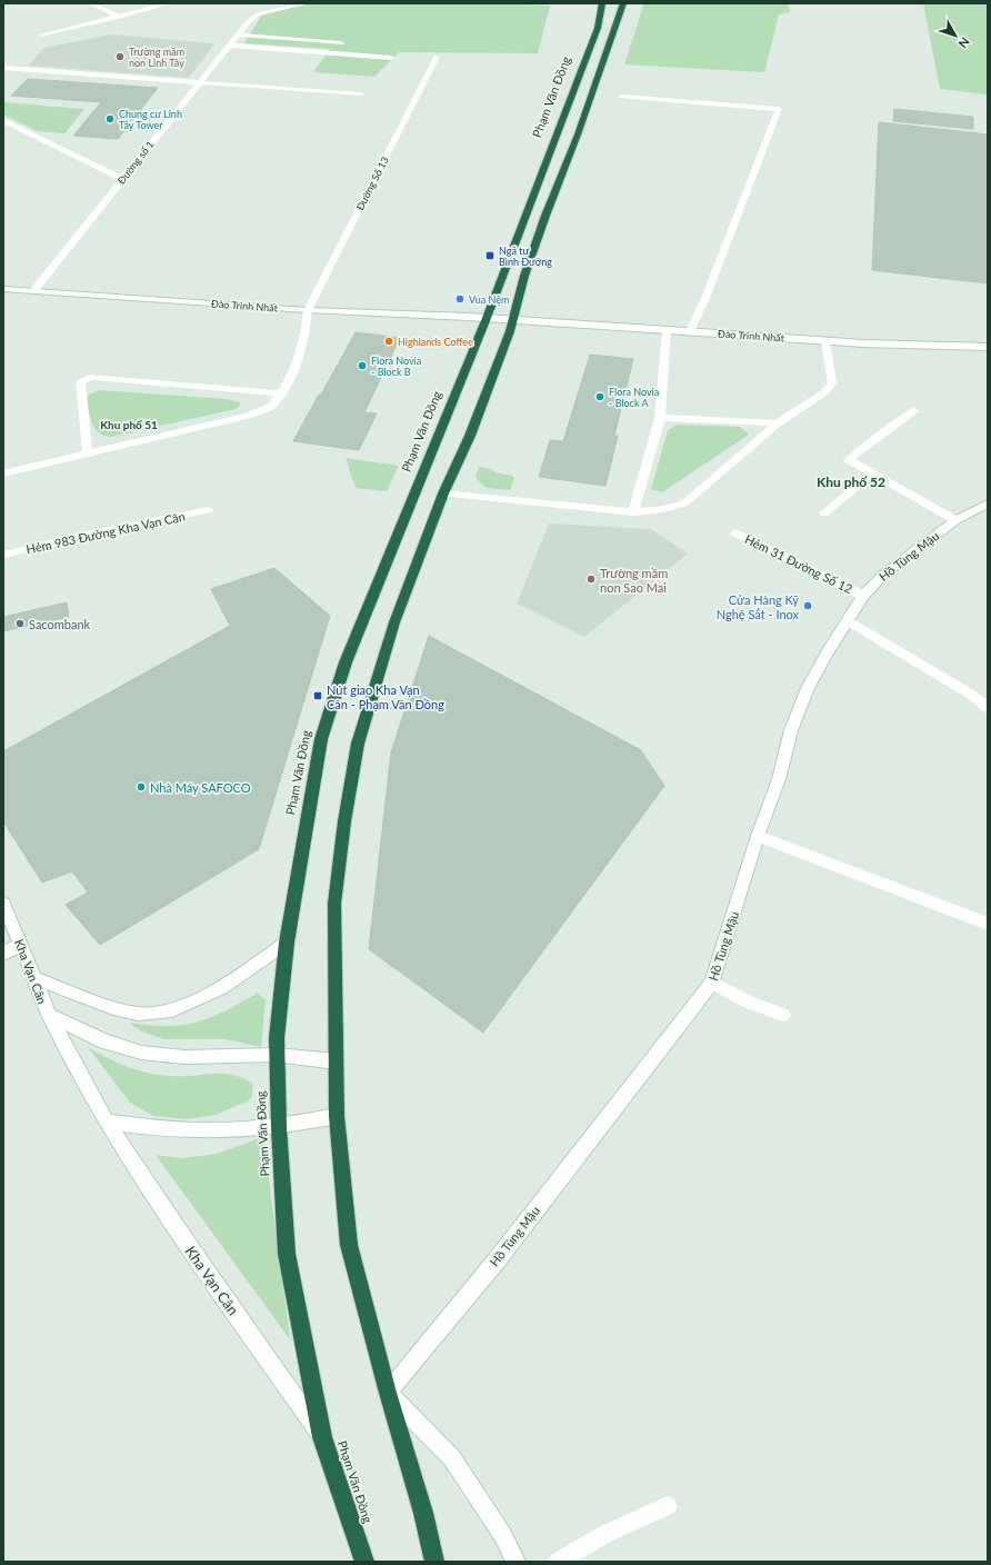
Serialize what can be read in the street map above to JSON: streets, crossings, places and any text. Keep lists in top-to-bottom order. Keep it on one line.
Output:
{"streets":{"highway":["Phạm Văn Đồng"],"street":["Đường số 1","Đường Số 13","Đào Trinh Nhất","Hẻm 983 Đường Kha Vạn Cân","Hồ Tùng Mậu","Hẻm 31 Đường Số 12","Kha Vạn Cân"]},"crossings":[["Phạm Văn Đồng","Đào Trinh Nhất"],["Phạm Văn Đồng","Kha Vạn Cân"],["Đường số 1","Đào Trinh Nhất"],["Đường Số 13","Đào Trinh Nhất"],["Hồ Tùng Mậu","Hẻm 31 Đường Số 12"]],"districts":["Khu phố 51","Khu phố 52"],"places":{"other":["Trường mầm non Linh Tây","Chung cư Linh Tây Tower","Vua Nệm","Highlands Coffee","Flora Novia - Block B","Flora Novia - Block A","Trường mầm non Sao Mai","Cửa Hàng Kỹ Nghệ Sắt - Inox","Sacombank","Nhà Máy SAFOCO"],"transit":["Ngã tư Bình Đường","Nút giao Kha Vạn Cân - Phạm Văn Đồng"]},"north":"bottom right"}
